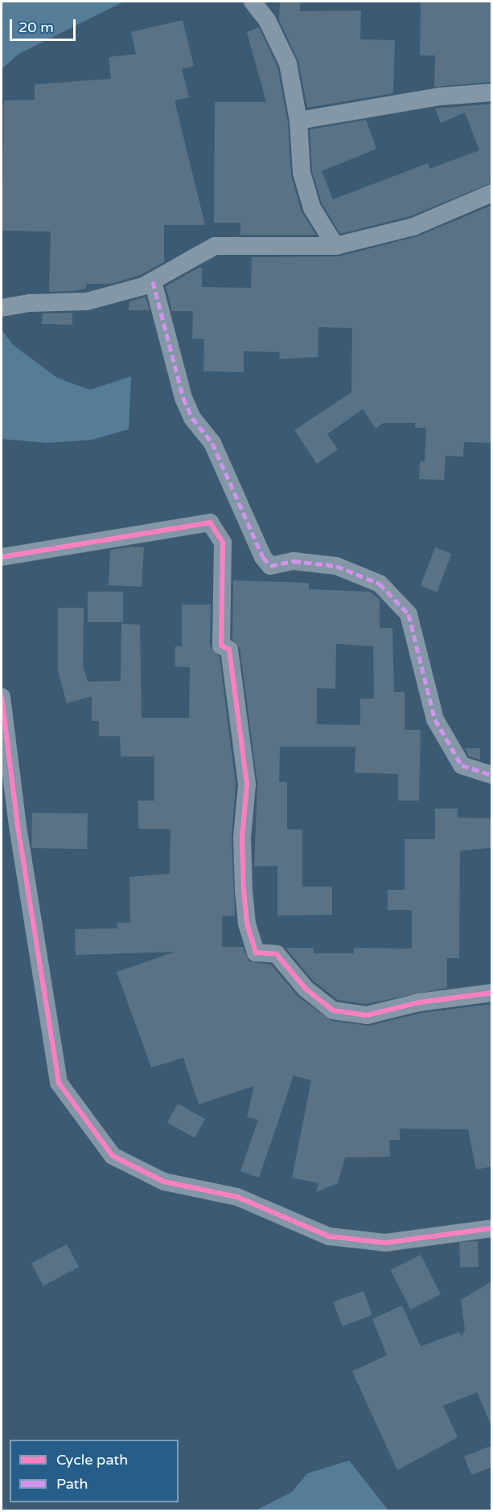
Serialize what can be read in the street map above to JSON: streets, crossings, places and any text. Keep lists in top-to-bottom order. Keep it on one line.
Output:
{"legend":["Cycle path","Path"],"scale_bar":"20 m"}
